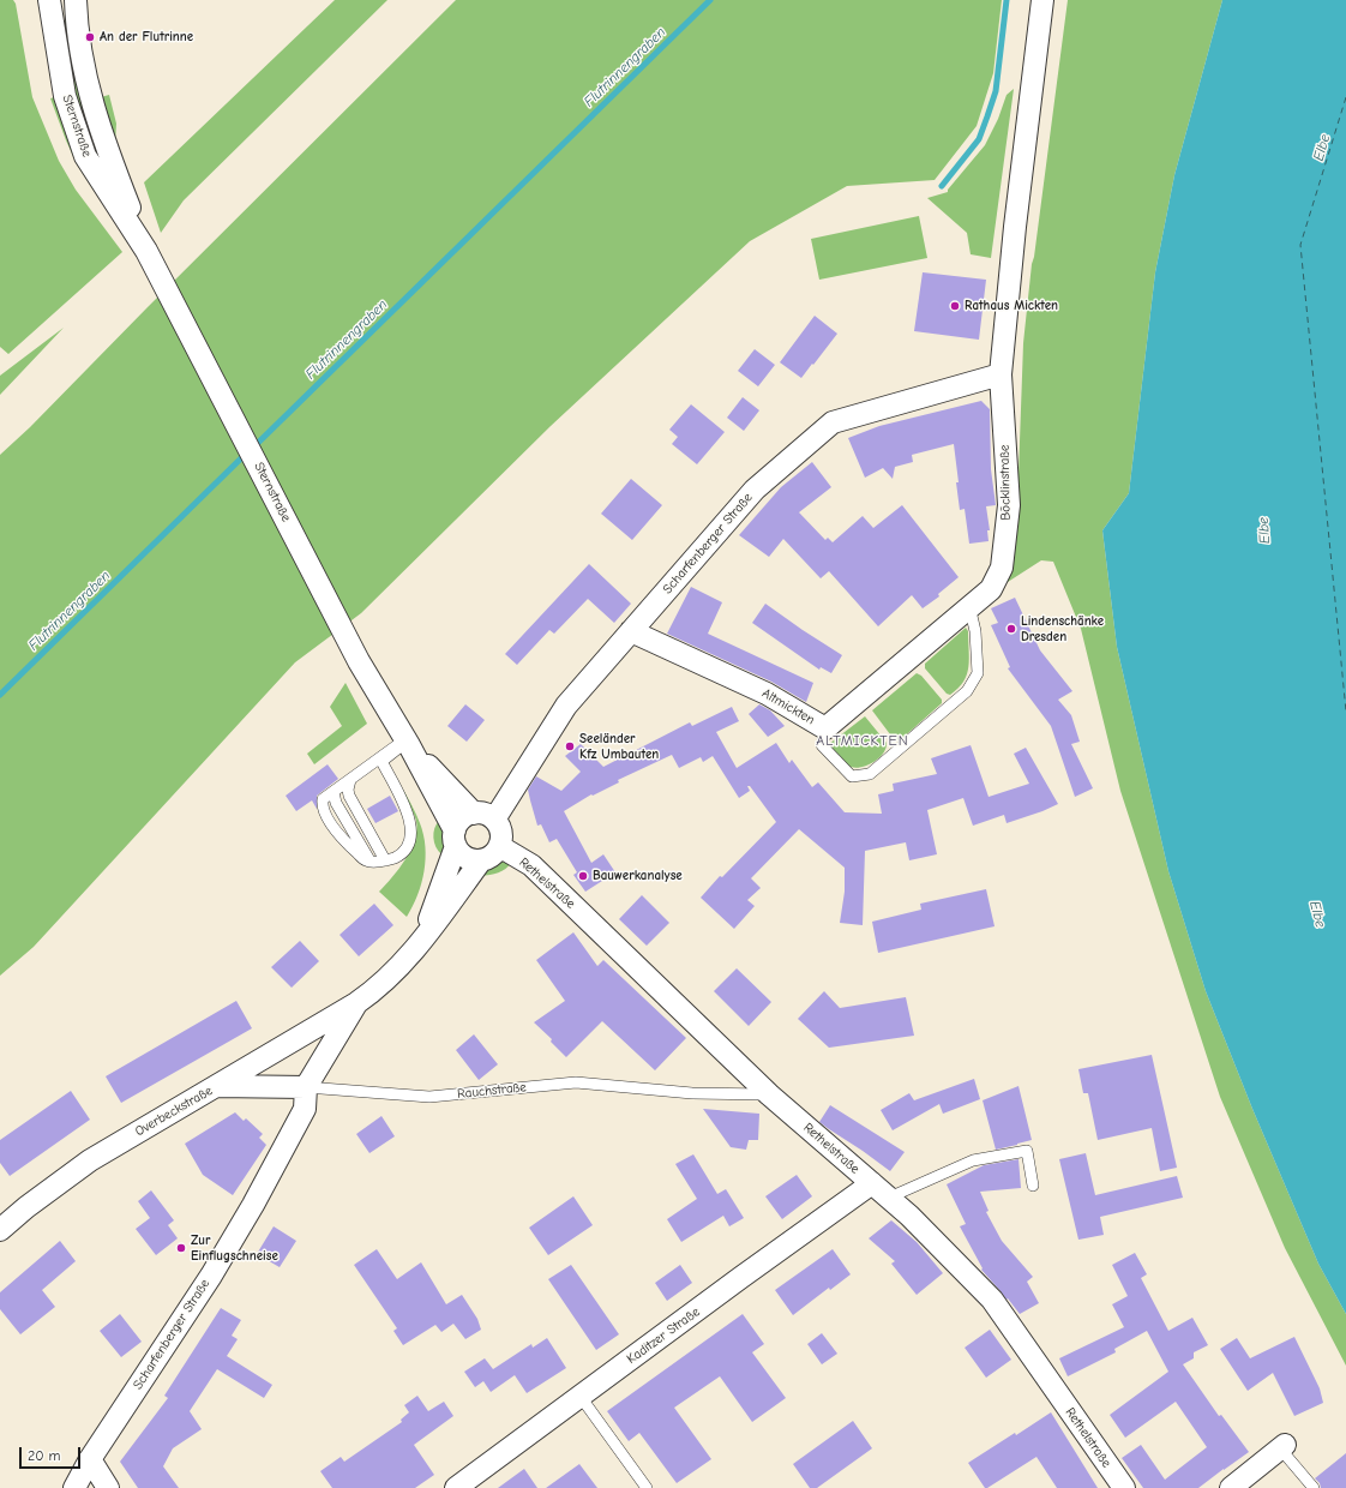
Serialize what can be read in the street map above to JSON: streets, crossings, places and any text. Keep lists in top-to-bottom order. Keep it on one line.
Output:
{"streets":{"street":["Sternstraße","Böcklinstraße","Scharfenberger Straße","Altmickten","Rethelstraße","Rauchstraße","Overbeckstraße","Kaditzer Straße"]},"crossings":[["Sternstraße","Scharfenberger Straße"],["Sternstraße","Rethelstraße"],["Böcklinstraße","Scharfenberger Straße"],["Böcklinstraße","Altmickten"],["Scharfenberger Straße","Altmickten"],["Scharfenberger Straße","Rethelstraße"],["Scharfenberger Straße","Rauchstraße"],["Scharfenberger Straße","Overbeckstraße"],["Rethelstraße","Rauchstraße"],["Rethelstraße","Kaditzer Straße"],["Rauchstraße","Overbeckstraße"]],"districts":["ALTMICKTEN"],"water":["Flutrinnengraben","Elbe"],"places":["An der Flutrinne","Rathaus Mickten","Lindenschänke Dresden","Seeländer Kfz Umbauten","Bauwerkanalyse","Zur Einflugschneise"],"scale_bar":"20 m"}
